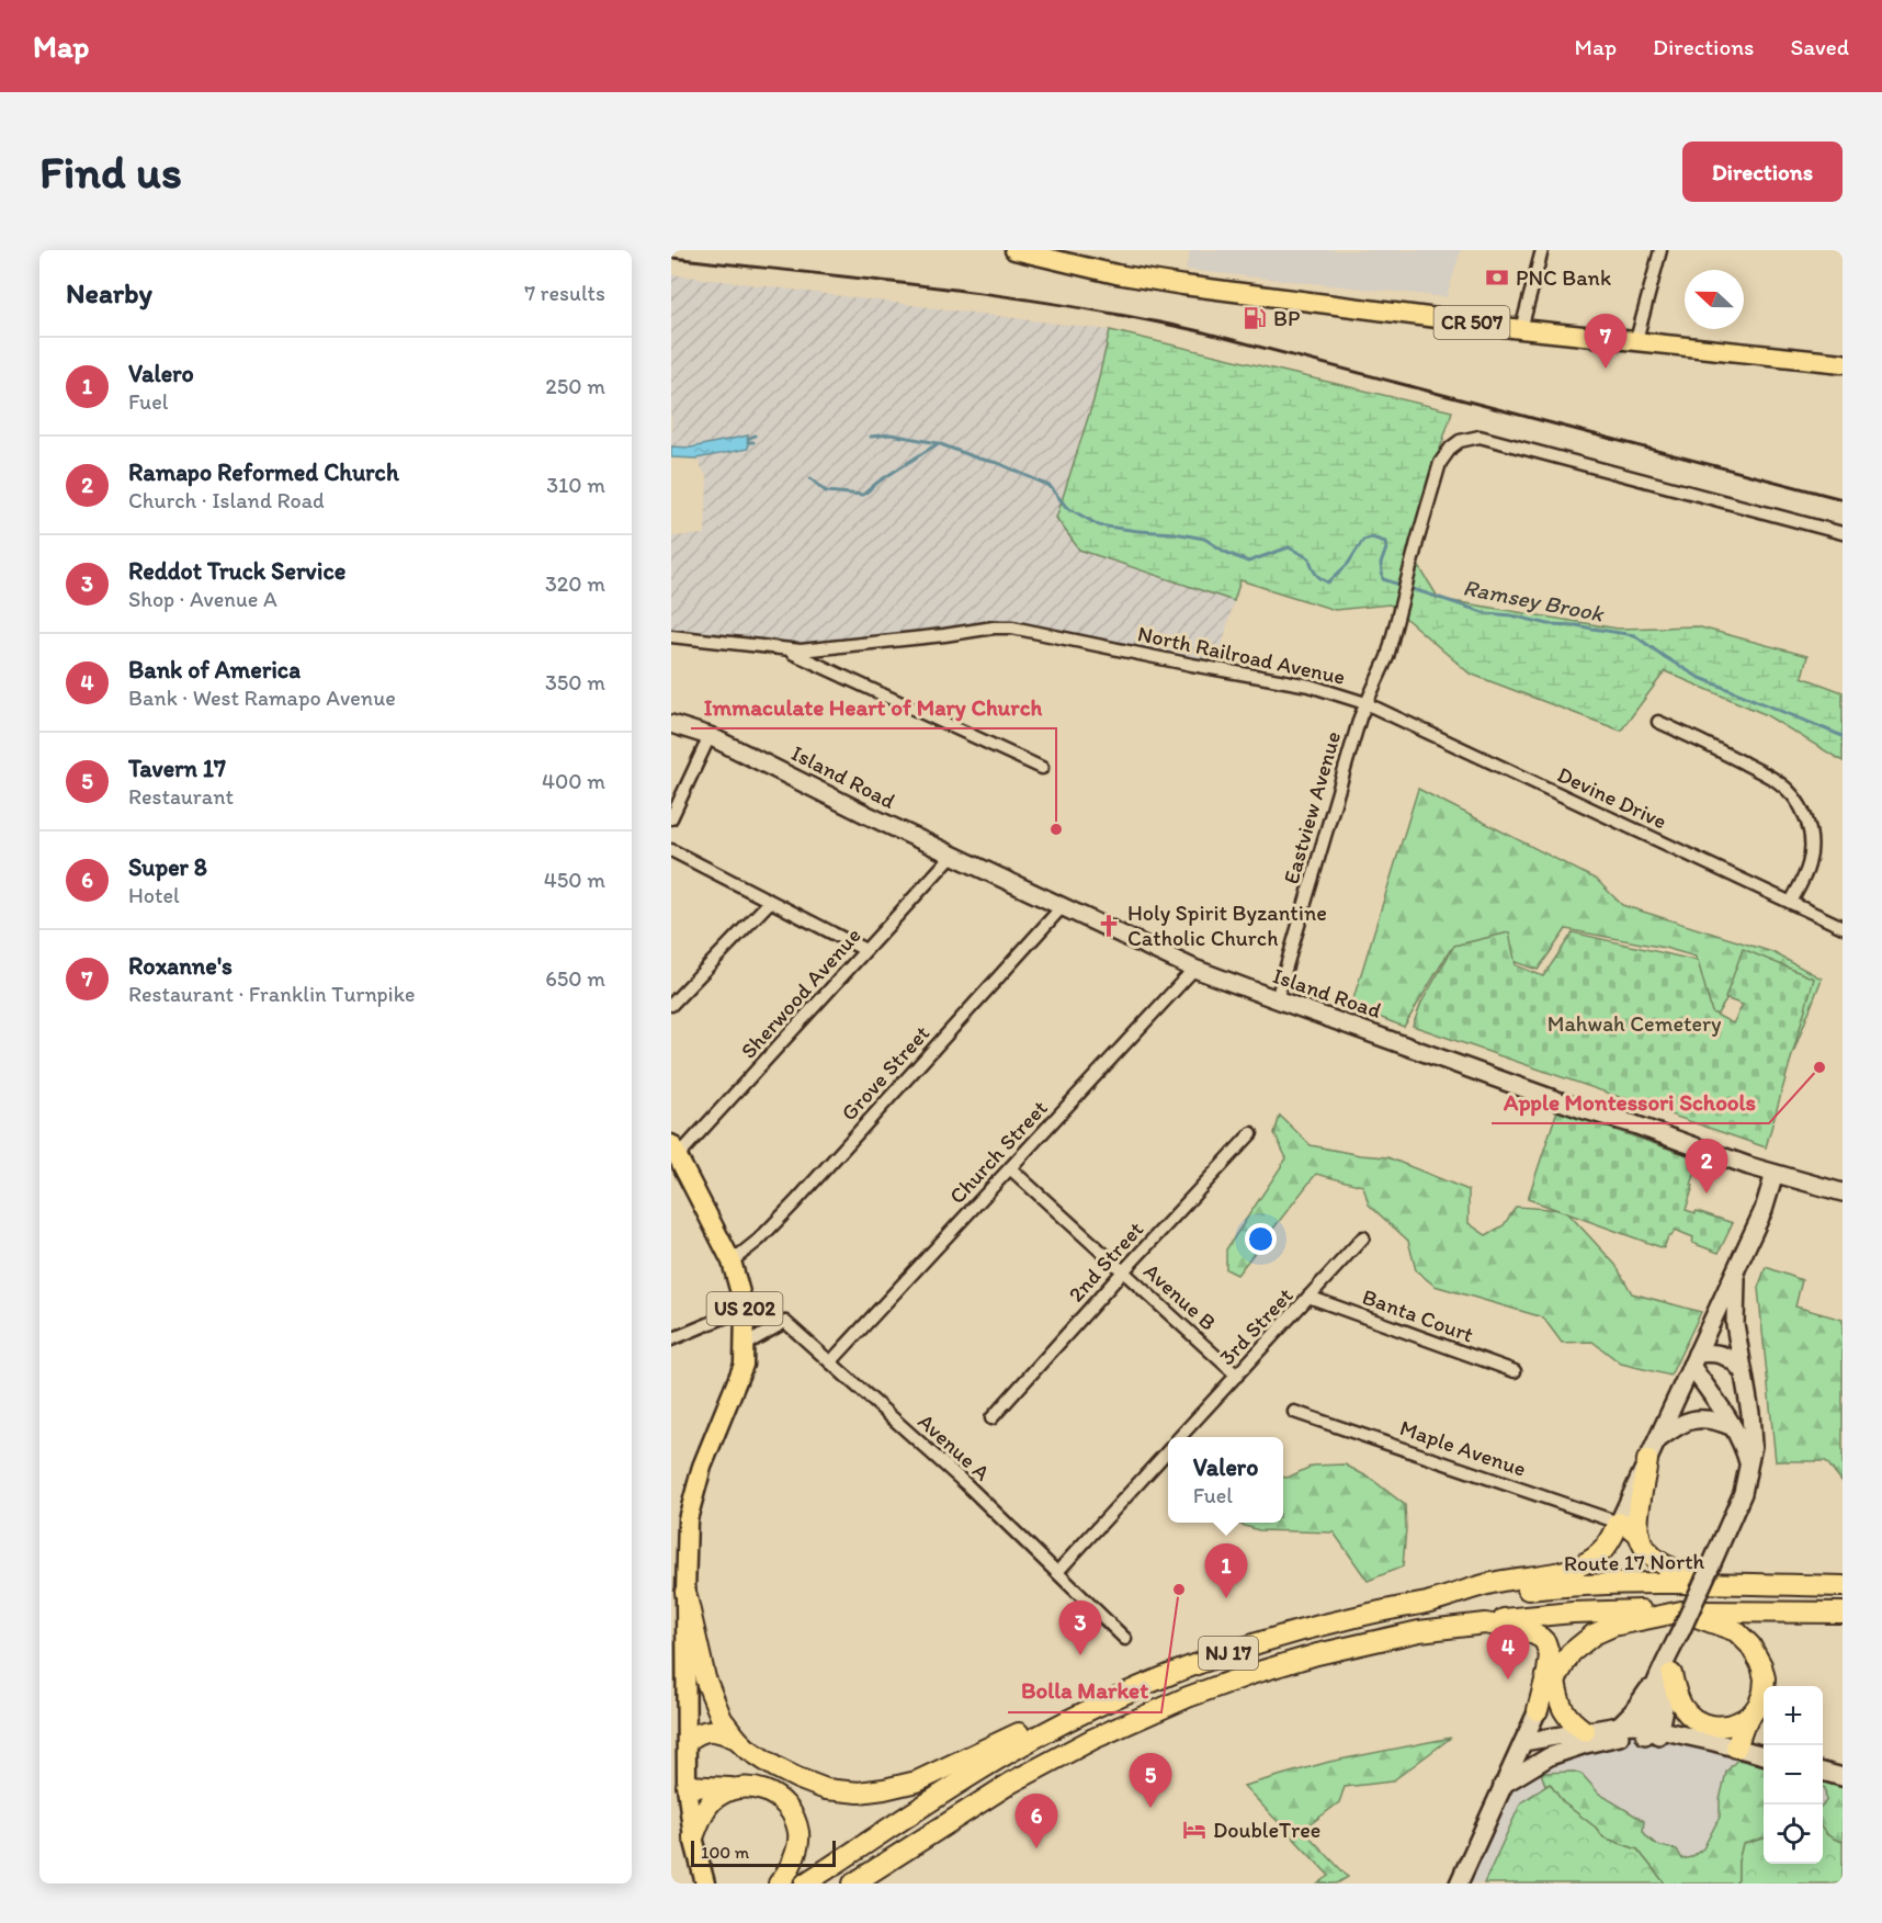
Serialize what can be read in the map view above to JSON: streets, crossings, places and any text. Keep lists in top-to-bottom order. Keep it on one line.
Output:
{"streets":{"highway":["Route 17 North","NJ 17"],"main road":["CR 507","US 202"],"street":["North Railroad Avenue","Island Road","Devine Drive","Eastview Avenue","Sherwood Avenue","Grove Street","Church Street","2nd Street","Avenue B","Banta Court","3rd Street","Avenue A","Maple Avenue"]},"crossings":[["North Railroad Avenue","Devine Drive"],["North Railroad Avenue","Eastview Avenue"],["Island Road","Eastview Avenue"],["Island Road","Sherwood Avenue"],["Island Road","Grove Street"],["Island Road","Church Street"],["Devine Drive","Eastview Avenue"],["Sherwood Avenue","US 202"],["Grove Street","US 202"],["Church Street","Avenue B"],["Church Street","Avenue A"],["2nd Street","Avenue B"],["Avenue B","3rd Street"],["US 202","Avenue A"],["Banta Court","3rd Street"],["3rd Street","Avenue A"],["Route 17 North","NJ 17"]],"water":["Ramsey Brook"],"parks":["Mahwah Cemetery"],"places":{"bank":["PNC Bank"],"fuel station":["BP"],"other":["Immaculate Heart of Mary Church","Apple Montessori Schools","Bolla Market"],"church":["Holy Spirit Byzantine Catholic Church"],"hotel":["DoubleTree"]},"scale_bar":"100 m","north":"left","page":{"header":"Map","nav":["Map","Directions","Saved"],"buttons":"Directions","title":"Find us","heading":["Nearby","7 results"],"pins":["7","2","1","3","4","5","6"],"list":[{"mark":"1","name":"Valero","note":"Fuel","value":"250 m"},{"mark":"2","name":"Ramapo Reformed Church","note":"Church · Island Road","value":"310 m"},{"mark":"3","name":"Reddot Truck Service","note":"Shop · Avenue A","value":"320 m"},{"mark":"4","name":"Bank of America","note":"Bank · West Ramapo Avenue","value":"350 m"},{"mark":"5","name":"Tavern 17","note":"Restaurant","value":"400 m"},{"mark":"6","name":"Super 8","note":"Hotel","value":"450 m"},{"mark":"7","name":"Roxanne's","note":"Restaurant · Franklin Turnpike","value":"650 m"}],"popup":["Valero","Fuel"],"map_buttons":["+","−"],"scale":"100 m"}}
